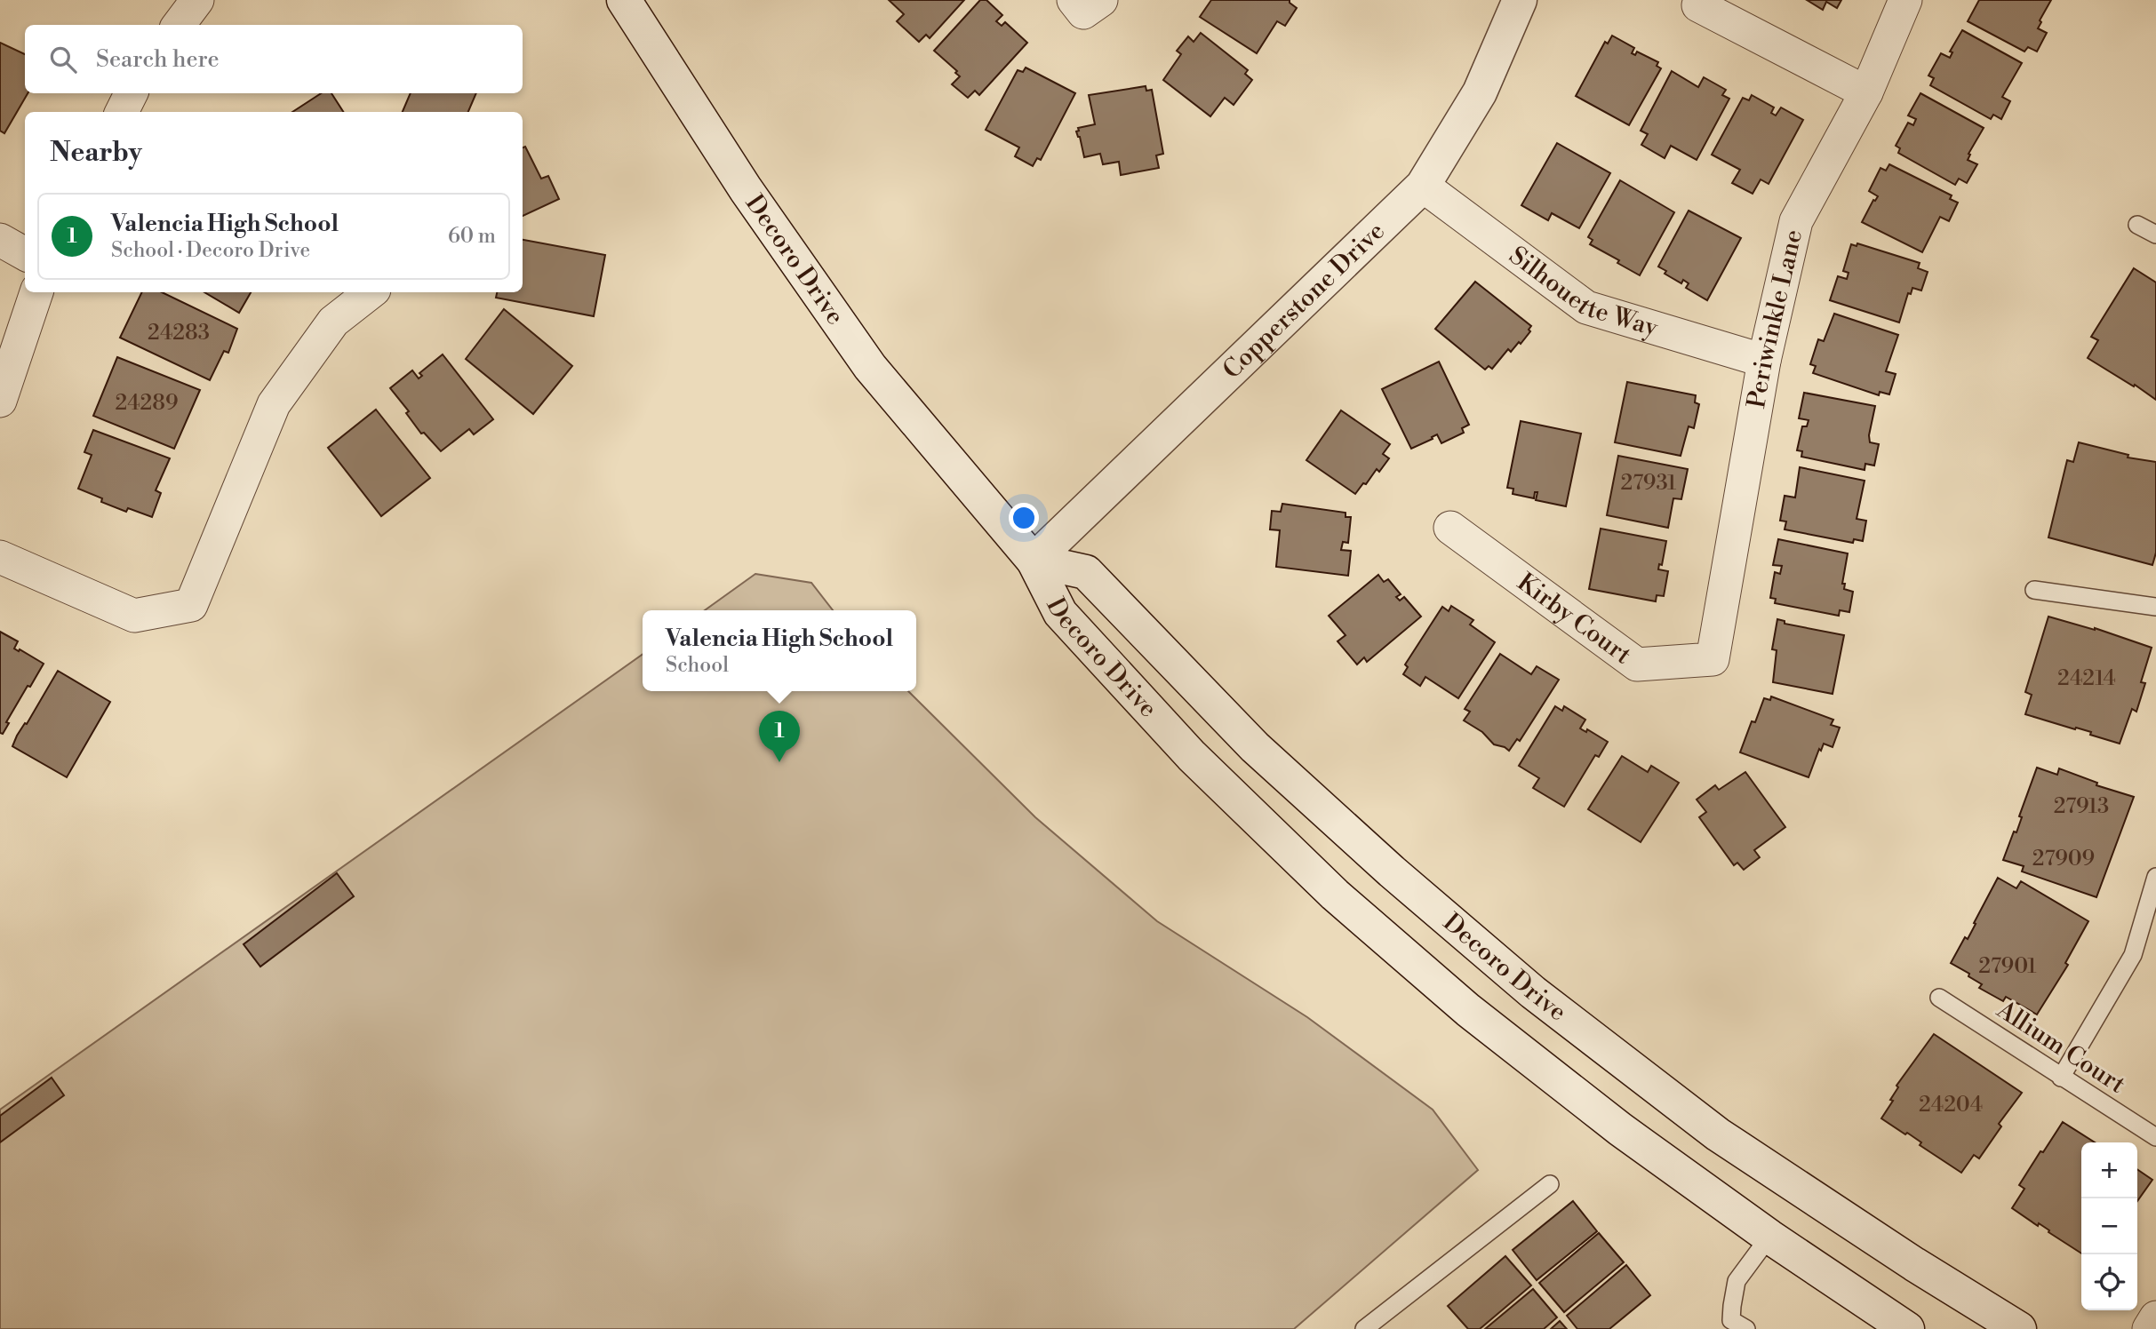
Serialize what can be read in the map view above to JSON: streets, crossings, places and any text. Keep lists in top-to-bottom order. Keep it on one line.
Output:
{"streets":{"main road":["Decoro Drive","Copperstone Drive"],"street":["Silhouette Way","Periwinkle Lane","Kirby Court"],"lane":["Allium Court"]},"crossings":[["Decoro Drive","Copperstone Drive"],["Silhouette Way","Copperstone Drive"],["Silhouette Way","Periwinkle Lane"],["Periwinkle Lane","Kirby Court"]],"house_numbers":["24283","24289","27931","24214","27913","27909","27901","24204"],"page":{"search":"Search here","heading":"Nearby","list":[{"mark":"1","name":"Valencia High School","note":"School · Decoro Drive","value":"60 m"}],"popup":["Valencia High School","School"],"pins":"1","map_buttons":["+","−"]}}
